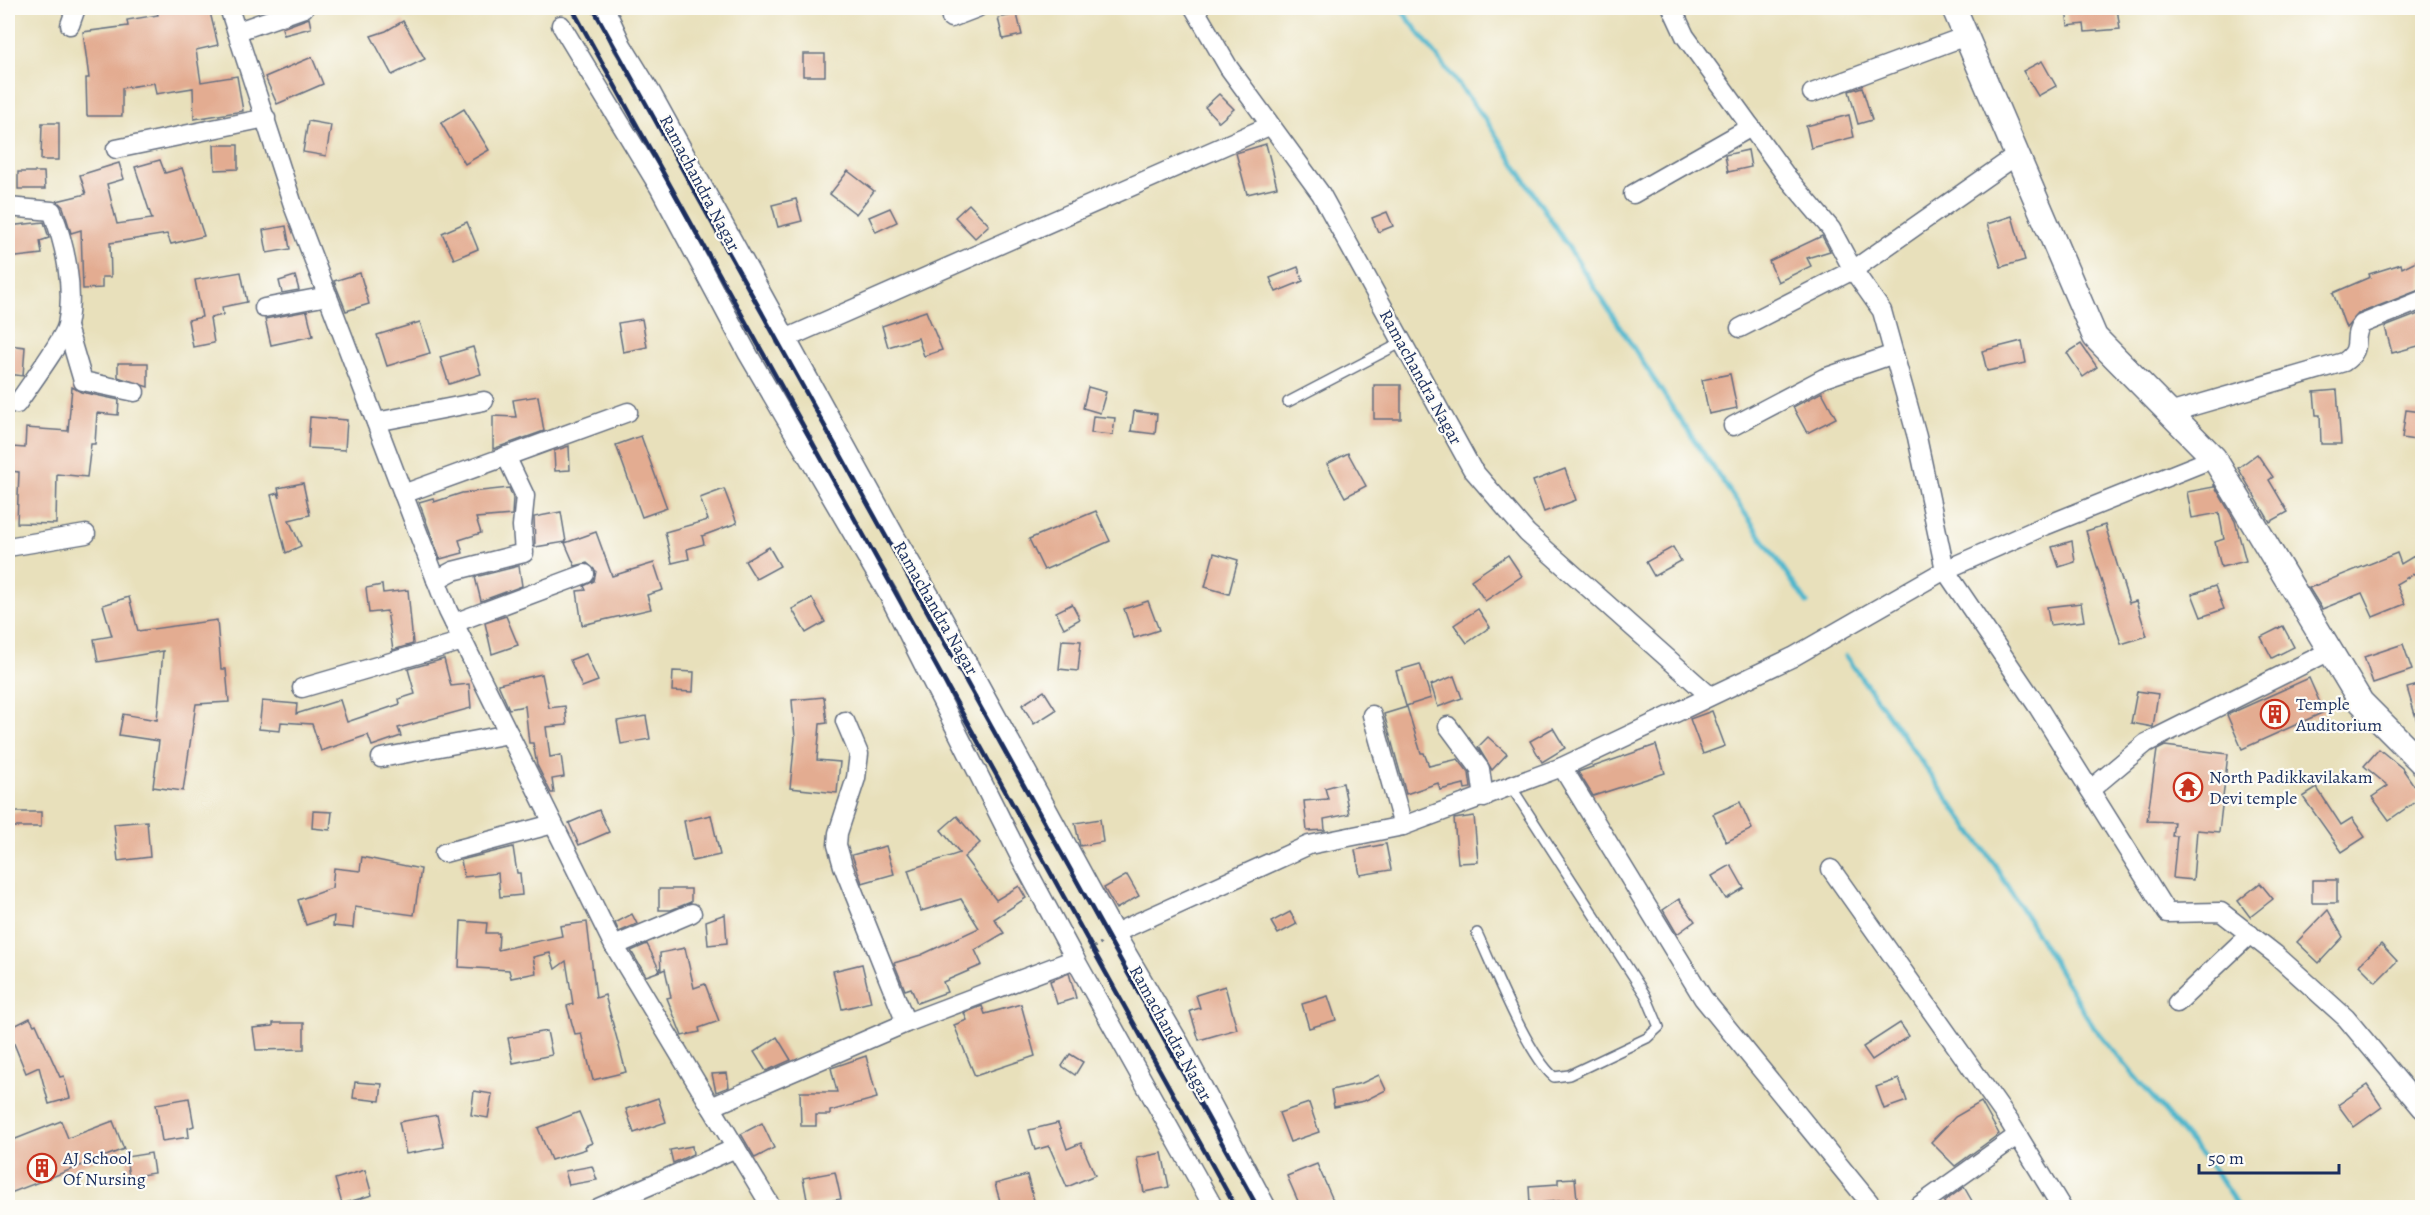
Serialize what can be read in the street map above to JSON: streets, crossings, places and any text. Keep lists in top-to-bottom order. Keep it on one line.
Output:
{"streets":{"street":["Ramachandra Nagar"]},"places":{"building":["Temple Auditorium","AJ School Of Nursing"],"temple":["North Padikkavilakam Devi temple"]},"scale_bar":"50 m"}
